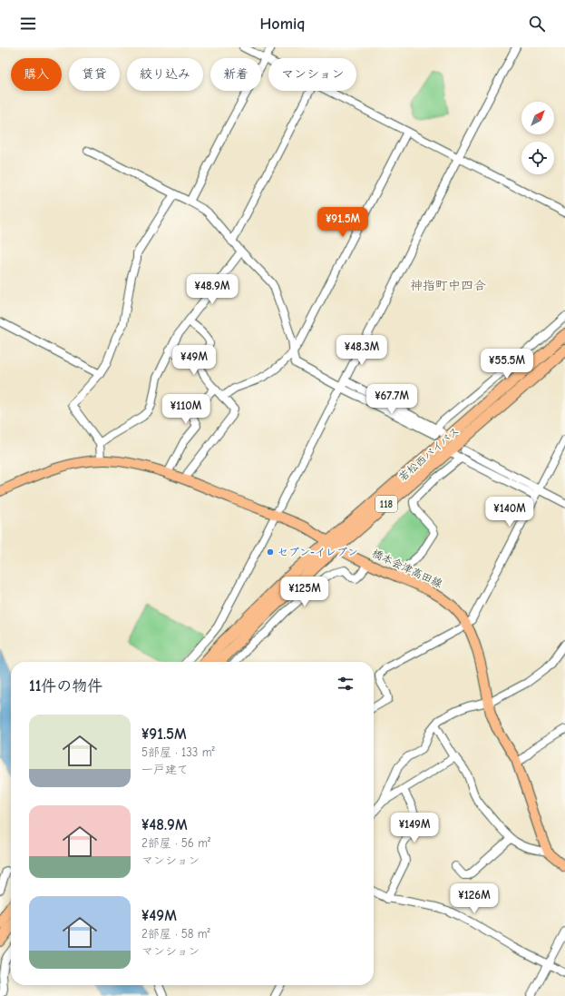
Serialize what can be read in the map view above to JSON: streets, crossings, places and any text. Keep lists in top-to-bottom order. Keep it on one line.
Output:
{"streets":{"highway":["若松西バイパス","118"],"main road":["橋本会津高田線"]},"crossings":[["若松西バイパス","橋本会津高田線"]],"districts":["神指町中四合"],"places":["セブン-イレブン"],"north":"top right","page":{"header":"Homiq","chip":["購入","賃貸","絞り込み","新着","マンション"],"price":["¥91.5M","¥48.9M","¥48.3M","¥49M","¥55.5M","¥67.7M","¥110M","¥140M","¥125M","¥149M","¥126M"],"heading":"11件の物件","list":[{"name":"¥91.5M","note":"5部屋 · 133 m² · 一戸建て"},{"name":"¥48.9M","note":"2部屋 · 56 m² · マンション"},{"name":"¥49M","note":"2部屋 · 58 m² · マンション"}]}}
